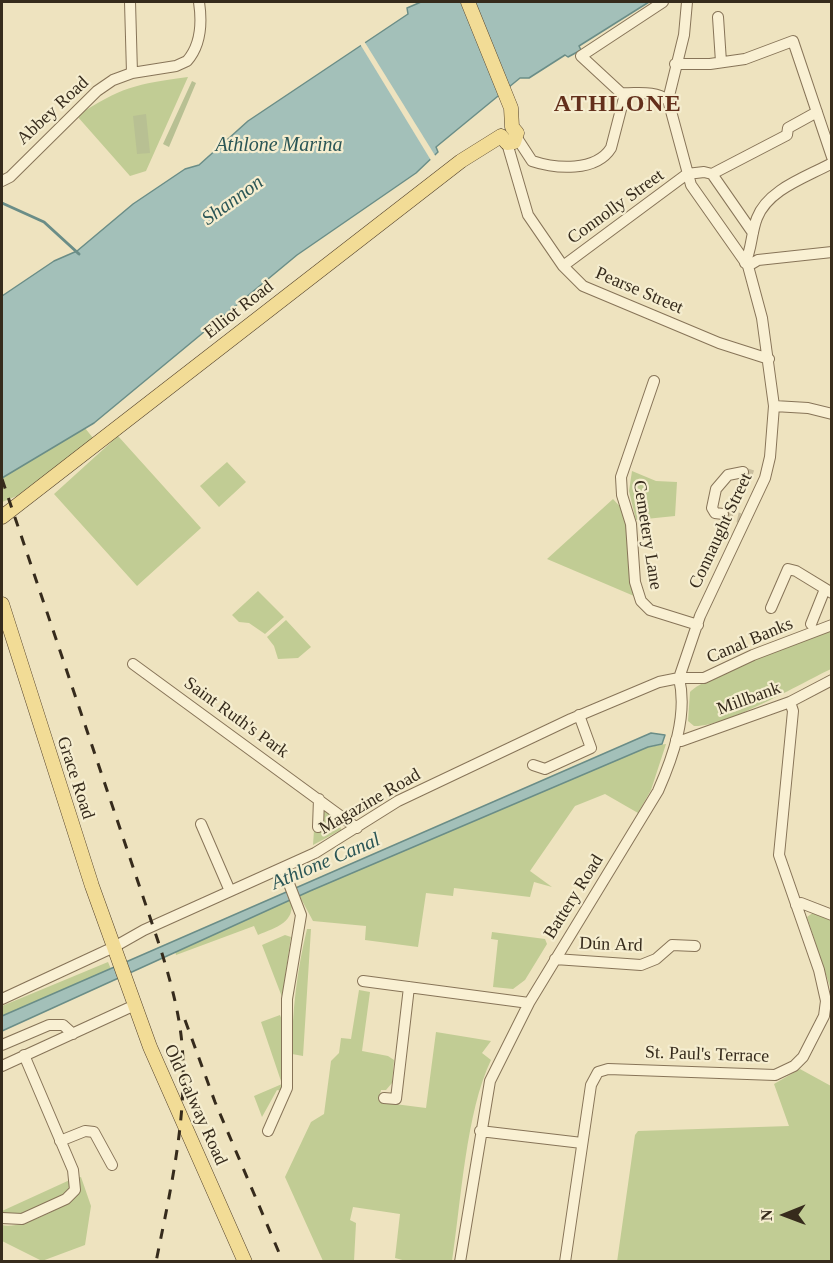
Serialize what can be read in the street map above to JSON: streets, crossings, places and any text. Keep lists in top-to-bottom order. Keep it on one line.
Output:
{"streets":{"main road":["Elliot Road","Grace Road","Old Galway Road"],"street":["Abbey Road","Connolly Street","Pearse Street","Connaught Street","Cemetery Lane","Canal Banks","Millbank","Saint Ruth's Park","Magazine Road","Battery Road","Dún Ard","St. Paul's Terrace"]},"crossings":[["Connolly Street","Pearse Street"],["Pearse Street","Elliot Road"],["Pearse Street","Connaught Street"],["Connaught Street","Cemetery Lane"],["Connaught Street","Canal Banks"],["Connaught Street","Magazine Road"],["Connaught Street","Battery Road"],["Canal Banks","Magazine Road"],["Canal Banks","Battery Road"],["Millbank","Battery Road"],["Millbank","St. Paul's Terrace"],["Saint Ruth's Park","Magazine Road"],["Grace Road","Magazine Road"],["Grace Road","Old Galway Road"],["Magazine Road","Battery Road"],["Battery Road","Dún Ard"]],"districts":["ATHLONE"],"water":["Athlone Marina","Shannon","Athlone Canal"],"north":"left"}
